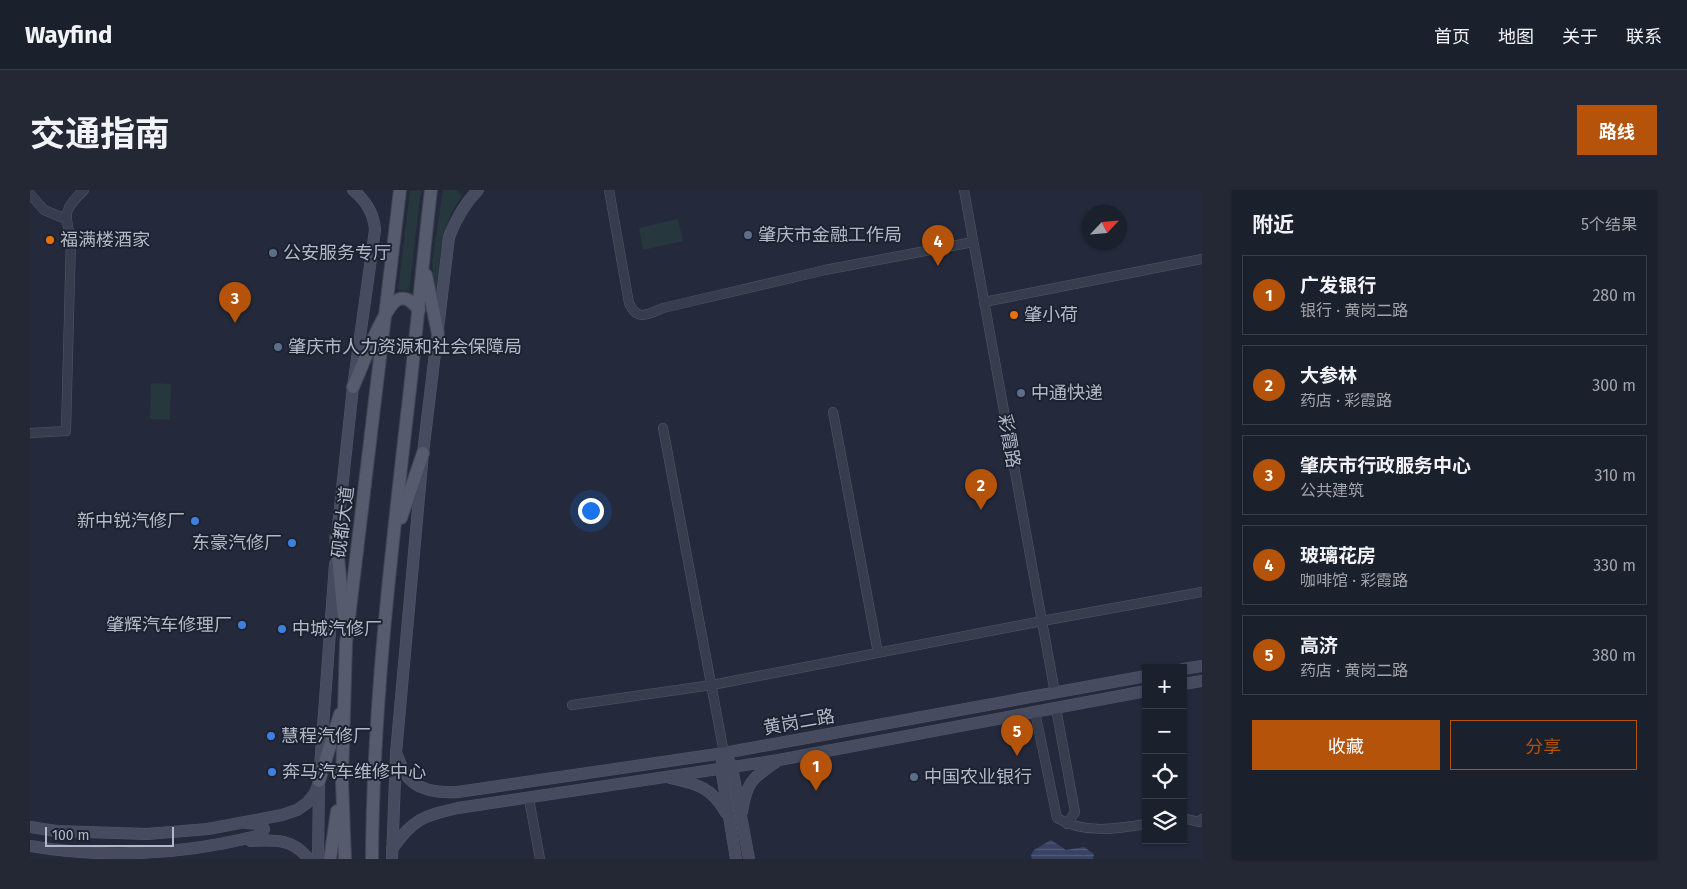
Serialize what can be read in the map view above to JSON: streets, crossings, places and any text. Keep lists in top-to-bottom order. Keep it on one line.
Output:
{"streets":{"main road":["砚都大道","黄岗二路"],"street":["彩霞路"]},"crossings":[["彩霞路","黄岗二路"]],"places":["肇庆市金融工作局","福满楼酒家","公安服务专厅","肇小荷","肇庆市人力资源和社会保障局","中通快递","新中锐汽修厂","东豪汽修厂","肇辉汽车修理厂","中城汽修厂","慧程汽修厂","奔马汽车维修中心","中国农业银行"],"scale_bar":"100 m","north":"top right","page":{"header":"Wayfind","nav":["首页","地图","关于","联系"],"title":"交通指南","buttons":["路线",["收藏","分享"]],"heading":["附近","5个结果"],"pins":["4","3","2","5","1"],"list":[{"mark":"1","name":"广发银行","note":"银行 · 黄岗二路","value":"280 m"},{"mark":"2","name":"大参林","note":"药店 · 彩霞路","value":"300 m"},{"mark":"3","name":"肇庆市行政服务中心","note":"公共建筑","value":"310 m"},{"mark":"4","name":"玻璃花房","note":"咖啡馆 · 彩霞路","value":"330 m"},{"mark":"5","name":"高济","note":"药店 · 黄岗二路","value":"380 m"}],"map_buttons":["+","−"],"scale":"100 m"}}
